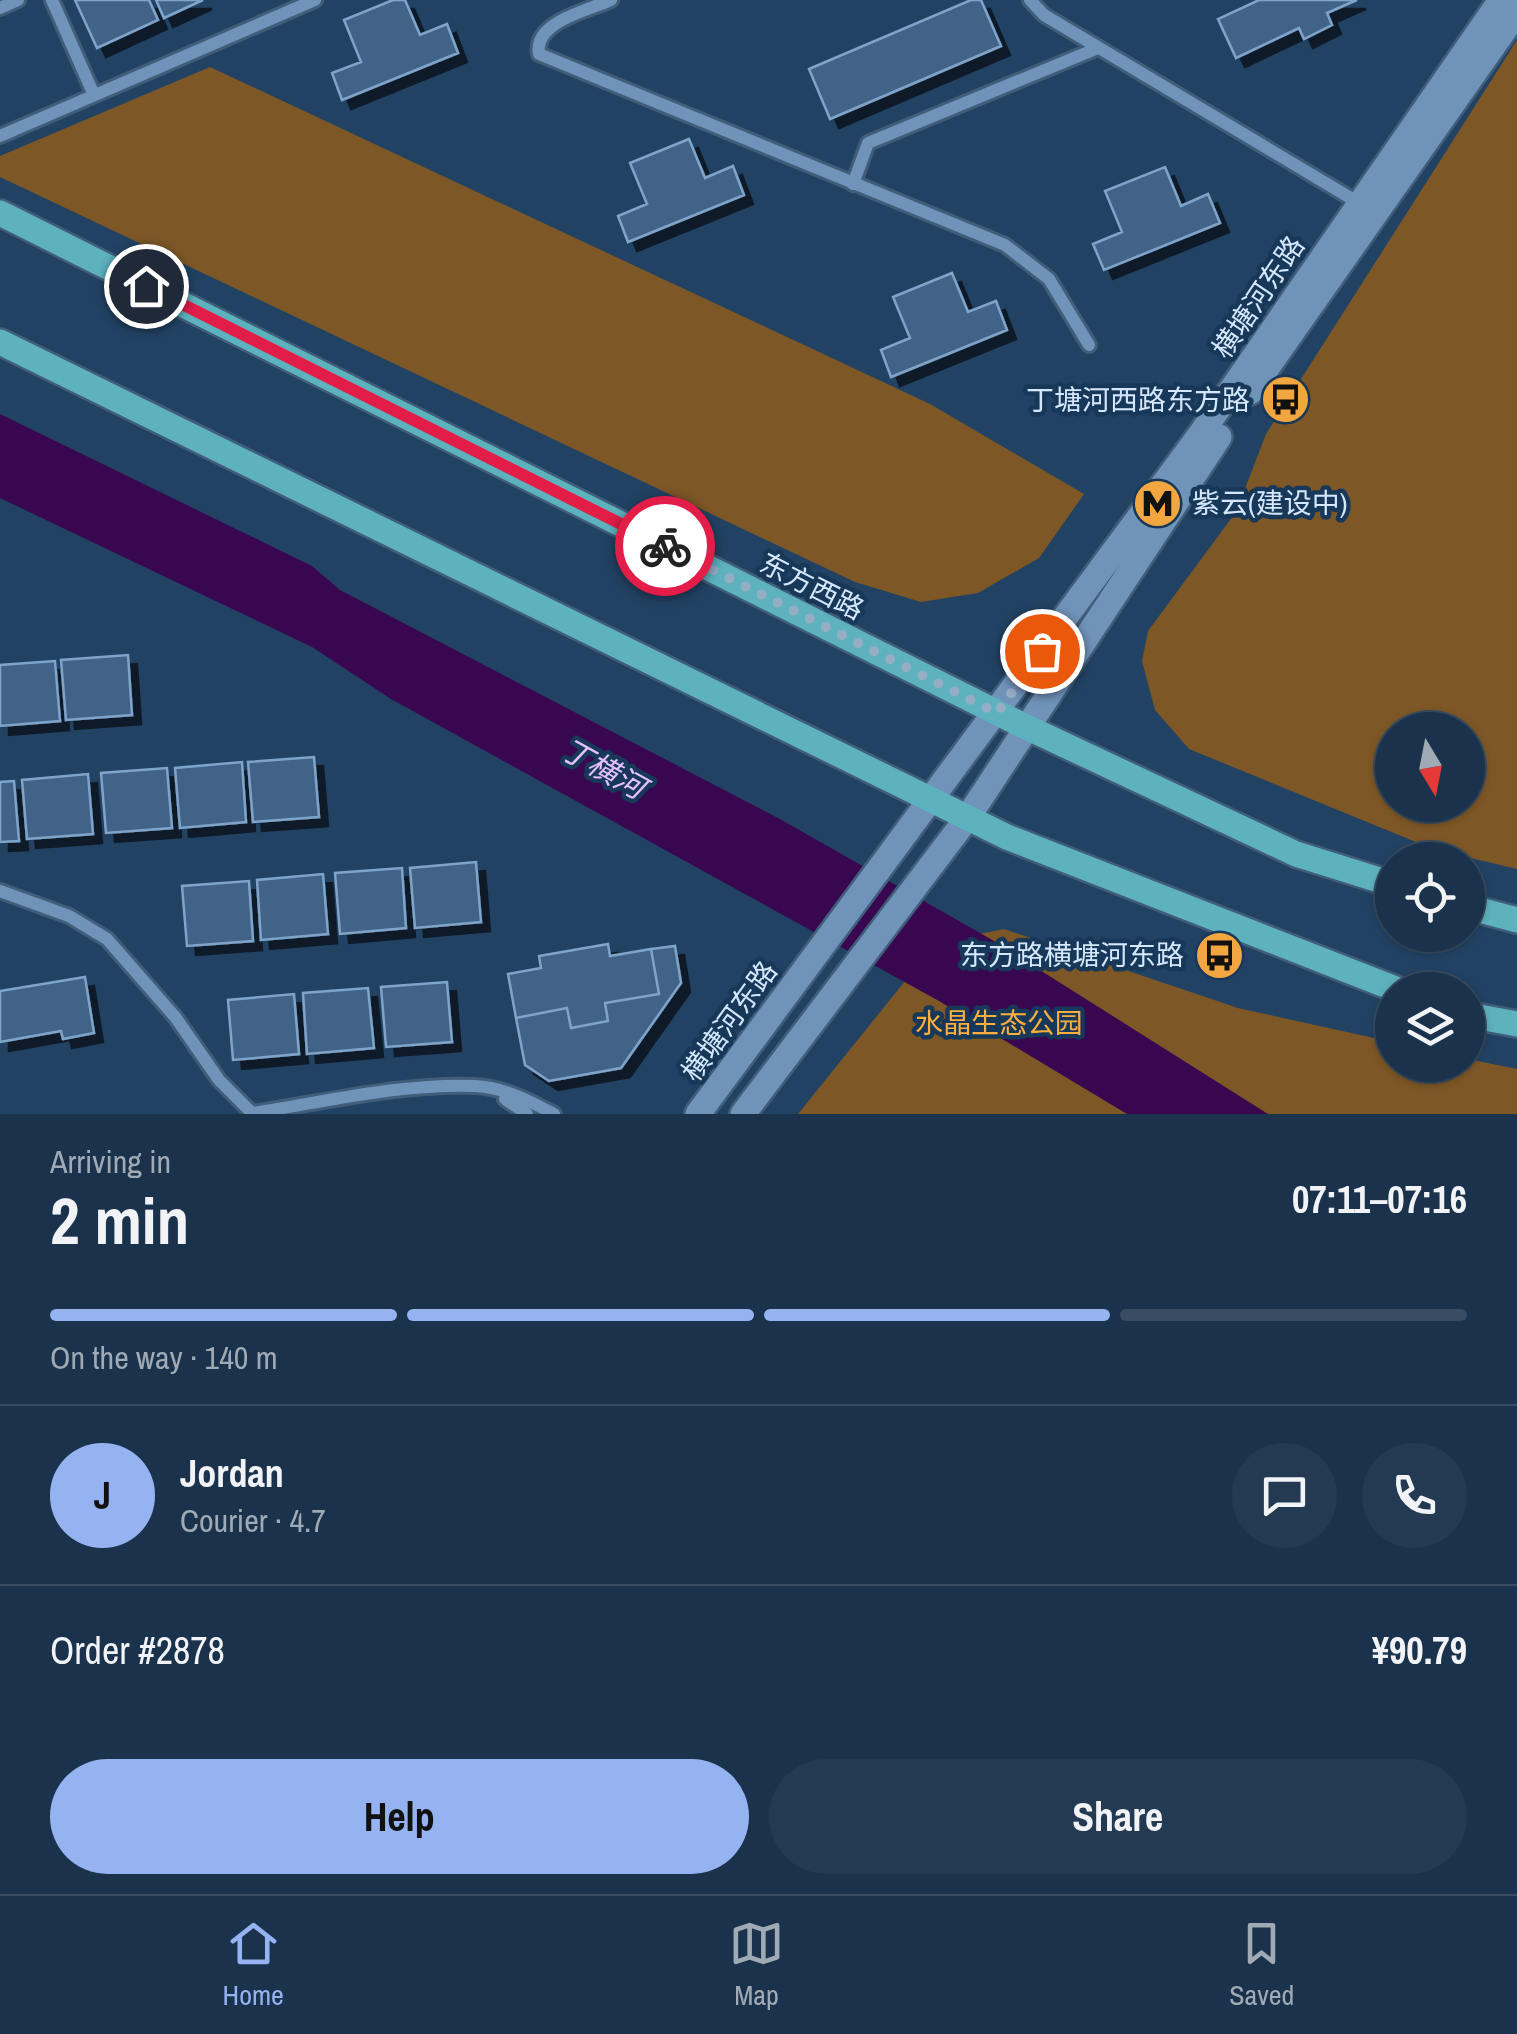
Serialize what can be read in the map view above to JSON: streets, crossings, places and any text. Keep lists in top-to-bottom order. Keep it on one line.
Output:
{"streets":{"main road":["横塘河东路","东方西路"]},"crossings":[["横塘河东路","东方西路"]],"water":["丁横河"],"parks":["水晶生态公园"],"places":{"bus stop":["丁塘河西路东方路","东方路横塘河东路"],"metro station":["紫云(建设中)"]},"north":"bottom","page":{"heading":["2 min","Arriving in","07:11–07:16"],"panel":["Jordan","Courier · 4.7","Order #2878","¥90.79"],"bar":"On the way · 140 m","round":"J","buttons":["Help","Share"],"tabs":["Home","Map","Saved"]}}
